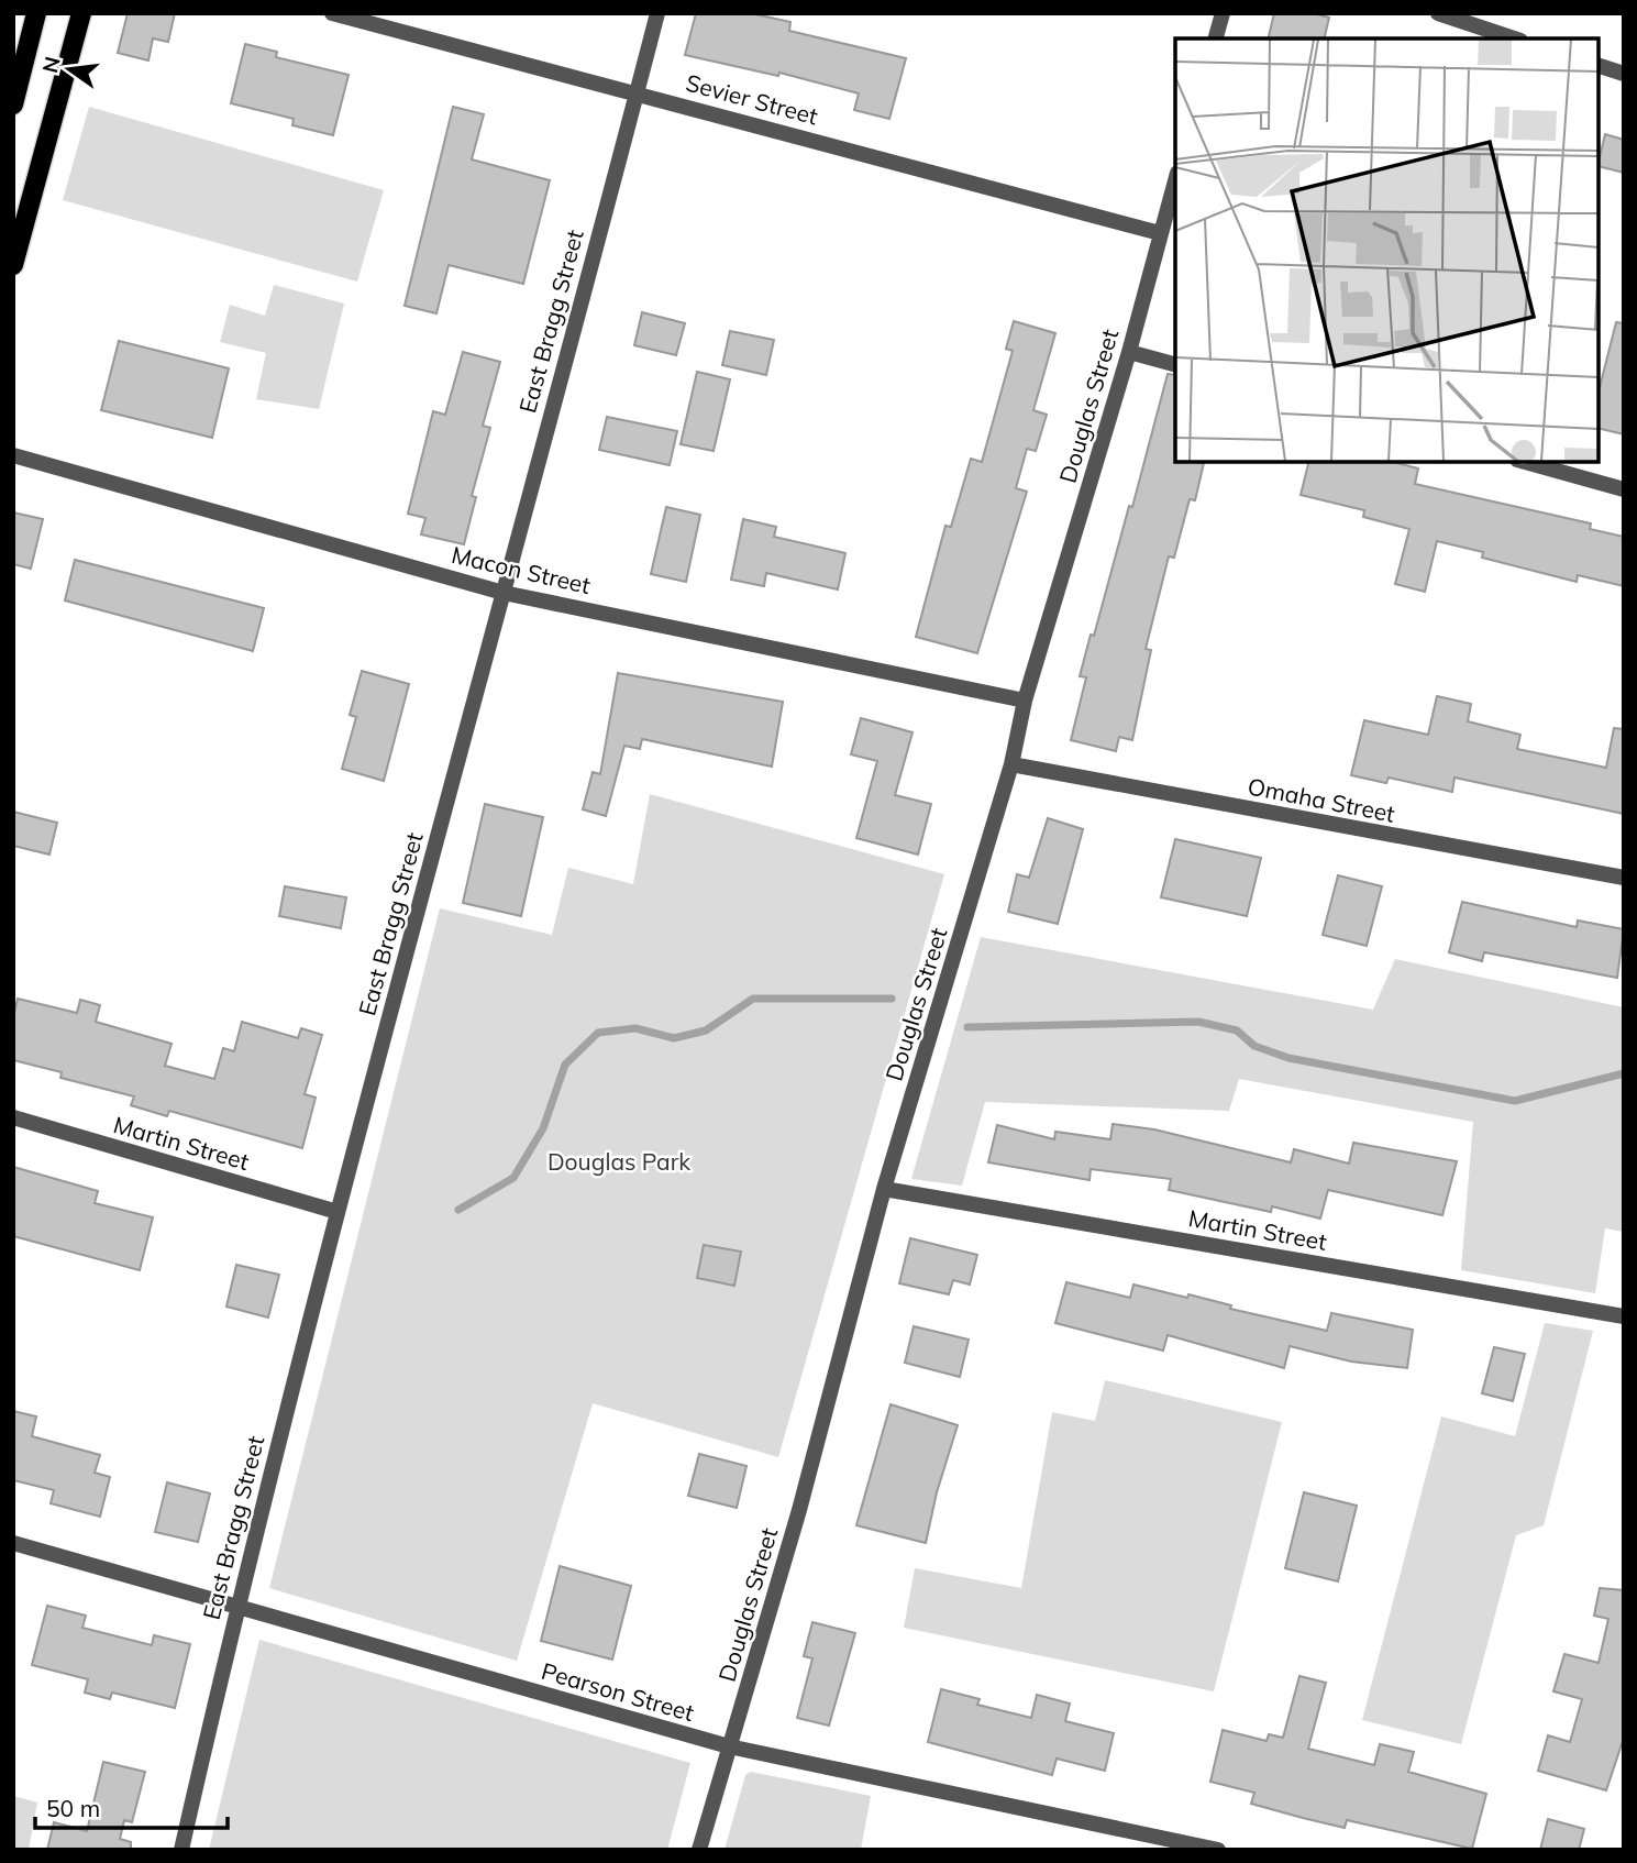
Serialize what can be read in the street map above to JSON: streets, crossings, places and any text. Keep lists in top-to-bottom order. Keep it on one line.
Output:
{"streets":{"street":["Sevier Street","East Bragg Street","Douglas Street","Macon Street","Omaha Street","Martin Street","Pearson Street"]},"crossings":[["Sevier Street","East Bragg Street"],["Sevier Street","Douglas Street"],["East Bragg Street","Macon Street"],["East Bragg Street","Martin Street"],["East Bragg Street","Pearson Street"],["Douglas Street","Macon Street"],["Douglas Street","Omaha Street"],["Douglas Street","Martin Street"],["Douglas Street","Pearson Street"]],"parks":["Douglas Park"],"scale_bar":"50 m","north":"left"}
